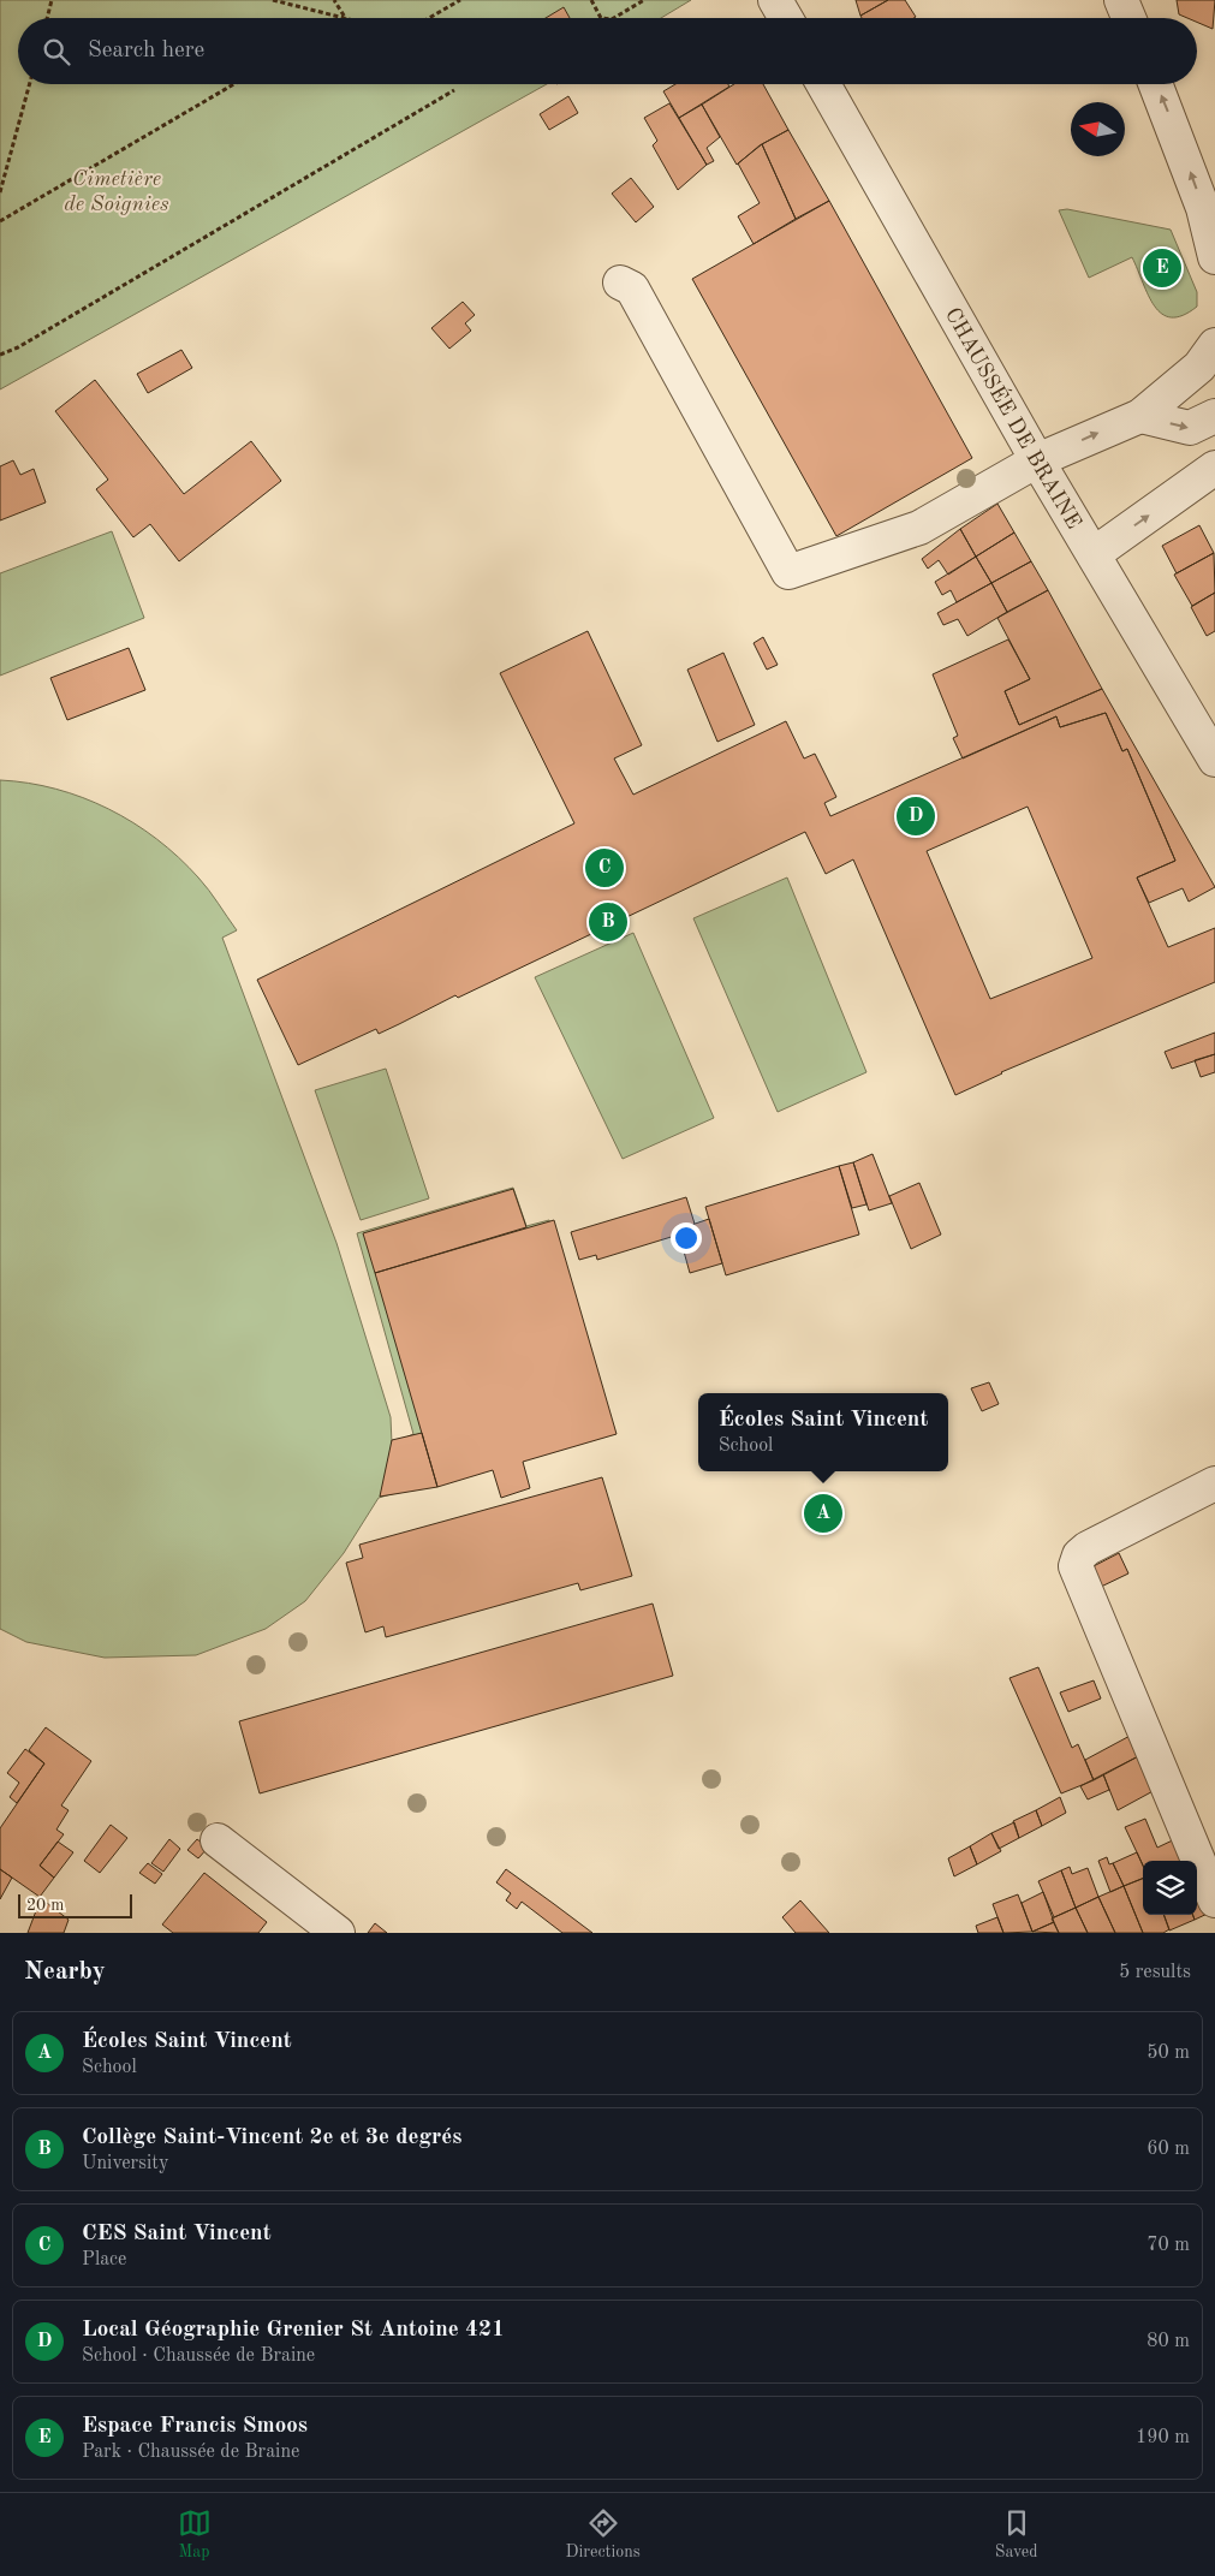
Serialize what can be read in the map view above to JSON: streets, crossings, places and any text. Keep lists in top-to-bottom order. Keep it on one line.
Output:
{"streets":{"street":["CHAUSSÉE DE BRAINE"]},"parks":["Cimetière de Soignies"],"scale_bar":"20 m","north":"left","page":{"search":"Search here","pins":["E","D","C","B","A"],"popup":["Écoles Saint Vincent","School"],"scale":"20 m","heading":["Nearby","5 results"],"list":[{"mark":"A","name":"Écoles Saint Vincent","note":"School","value":"50 m"},{"mark":"B","name":"Collège Saint-Vincent 2e et 3e degrés","note":"University","value":"60 m"},{"mark":"C","name":"CES Saint Vincent","note":"Place","value":"70 m"},{"mark":"D","name":"Local Géographie Grenier St Antoine 421","note":"School · Chaussée de Braine","value":"80 m"},{"mark":"E","name":"Espace Francis Smoos","note":"Park · Chaussée de Braine","value":"190 m"}],"nav":["Map","Directions","Saved"]}}
